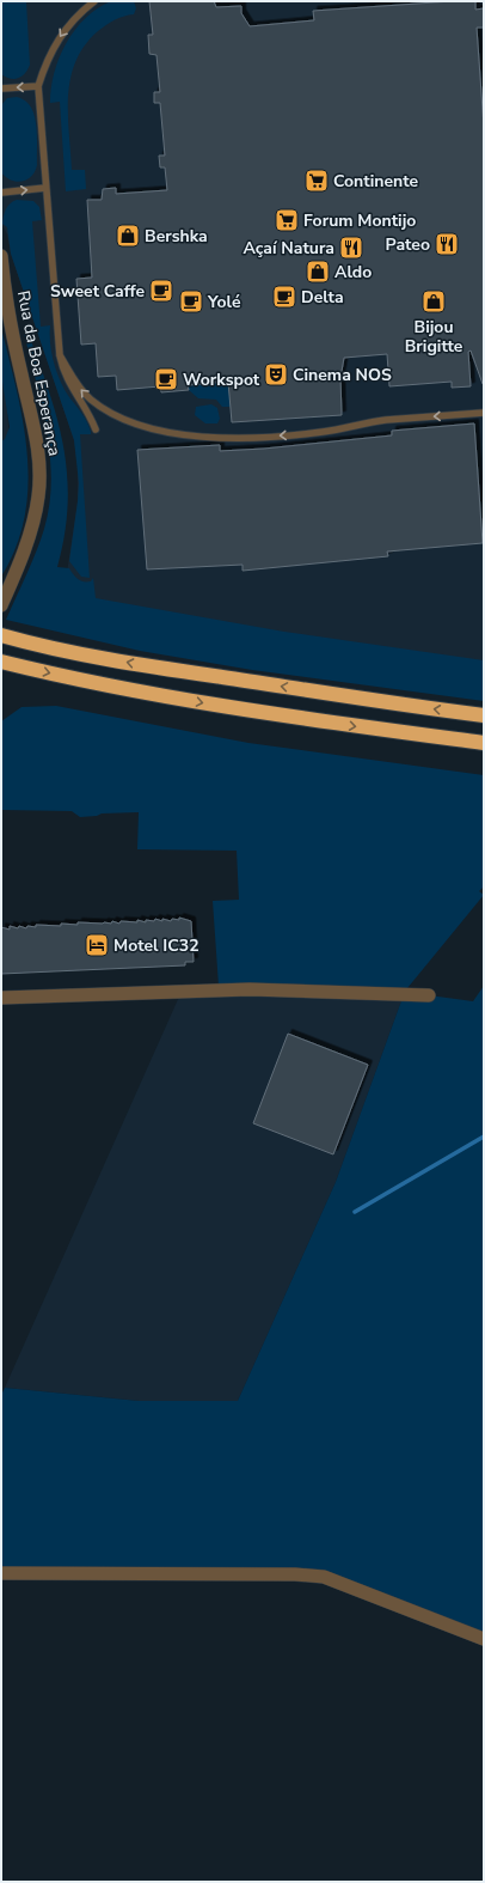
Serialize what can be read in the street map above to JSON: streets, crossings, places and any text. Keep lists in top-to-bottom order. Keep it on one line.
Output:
{"streets":{"street":["Rua da Boa Esperança"]},"places":{"supermarket":["Continente","Forum Montijo"],"shop":["Bershka","Aldo","Bijou Brigitte"],"restaurant":["Pateo","Açaí Natura"],"cafe":["Sweet Caffe","Delta","Yolé","Workspot"],"theatre":["Cinema NOS"],"hotel":["Motel IC32"]}}
